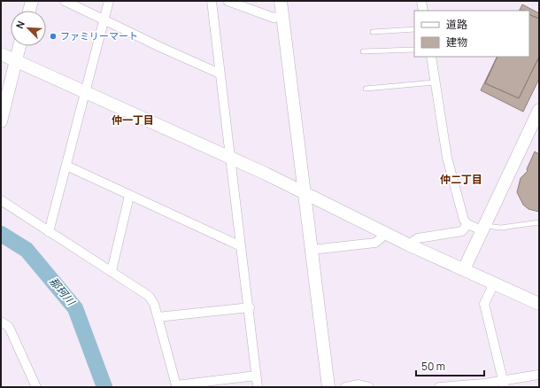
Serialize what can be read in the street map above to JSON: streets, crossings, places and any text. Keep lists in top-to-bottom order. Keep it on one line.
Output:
{"districts":["仲一丁目","仲二丁目"],"water":["那珂川"],"places":["ファミリーマート"],"legend":["道路","建物"],"scale_bar":"50 m","north":"top left"}
